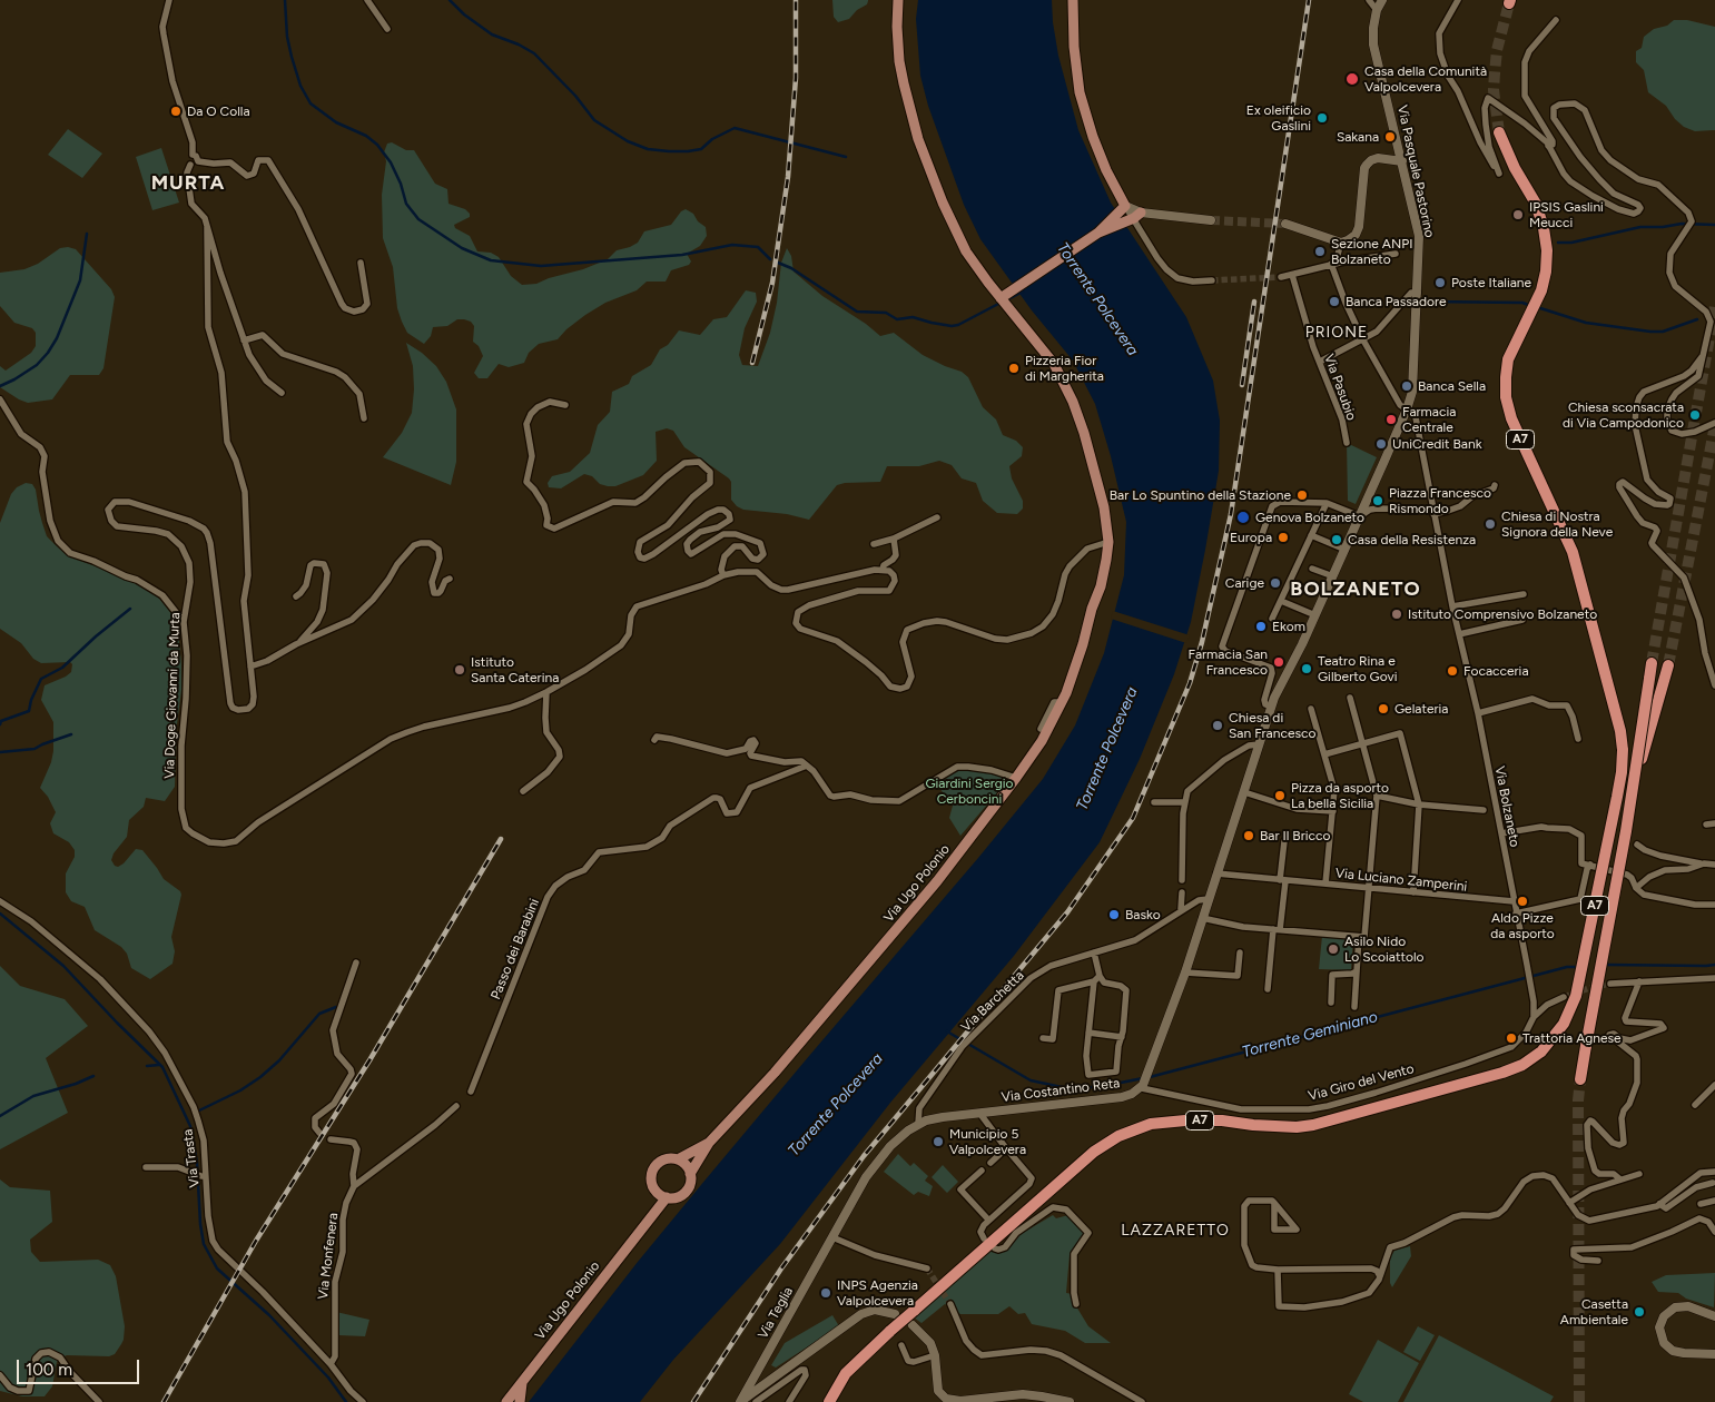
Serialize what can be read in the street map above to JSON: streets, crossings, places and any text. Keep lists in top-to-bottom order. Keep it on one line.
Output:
{"streets":{"highway":["A7"],"main road":["Via Pasquale Pastorino","Via Ugo Polonio","Via Costantino Reta","Via Teglia"],"street":["Via Pasubio","Via Doge Giovanni da Murta","Via Bolzaneto","Via Luciano Zamperini","Passo dei Barabini","Via Barchetta","Via Giro del Vento","Via Trasta","Via Monfenera"]},"crossings":[["Via Pasquale Pastorino","Via Bolzaneto"],["Via Bolzaneto","Via Luciano Zamperini"],["Via Bolzaneto","Via Giro del Vento"],["Via Barchetta","Via Costantino Reta"],["Via Giro del Vento","Via Costantino Reta"],["Via Costantino Reta","Via Teglia"],["Via Trasta","Via Monfenera"]],"districts":["MURTA","PRIONE","BOLZANETO","LAZZARETTO"],"water":["Torrente Polcevera","Torrente Geminiano"],"parks":["Giardini Sergio Cerboncini"],"places":["Casa della Comunità Valpolcevera","Da O Colla","Ex oleificio Gaslini","Sakana","IPSIS Gaslini Meucci","Sezione ANPI Bolzaneto","Poste Italiane","Banca Passadore","Pizzeria Fior di Margherita","Banca Sella","Chiesa sconsacrata di Via Campodonico","Farmacia Centrale","UniCredit Bank","Bar Lo Spuntino della Stazione","Piazza Francesco Rismondo","Genova Bolzaneto","Chiesa di Nostra Signora della Neve","Europa","Casa della Resistenza","Carige","Istituto Comprensivo Bolzaneto","Ekom","Farmacia San Francesco","Teatro Rina e Gilberto Govi","Istituto Santa Caterina","Focacceria","Gelateria","Chiesa di San Francesco","Pizza da asporto La bella Sicilia","Bar Il Bricco","Aldo Pizze da asporto","Basko","Asilo Nido Lo Scoiattolo","Trattoria Agnese","Municipio 5 Valpolcevera","INPS Agenzia Valpolcevera","Casetta Ambientale"],"scale_bar":"100 m"}
